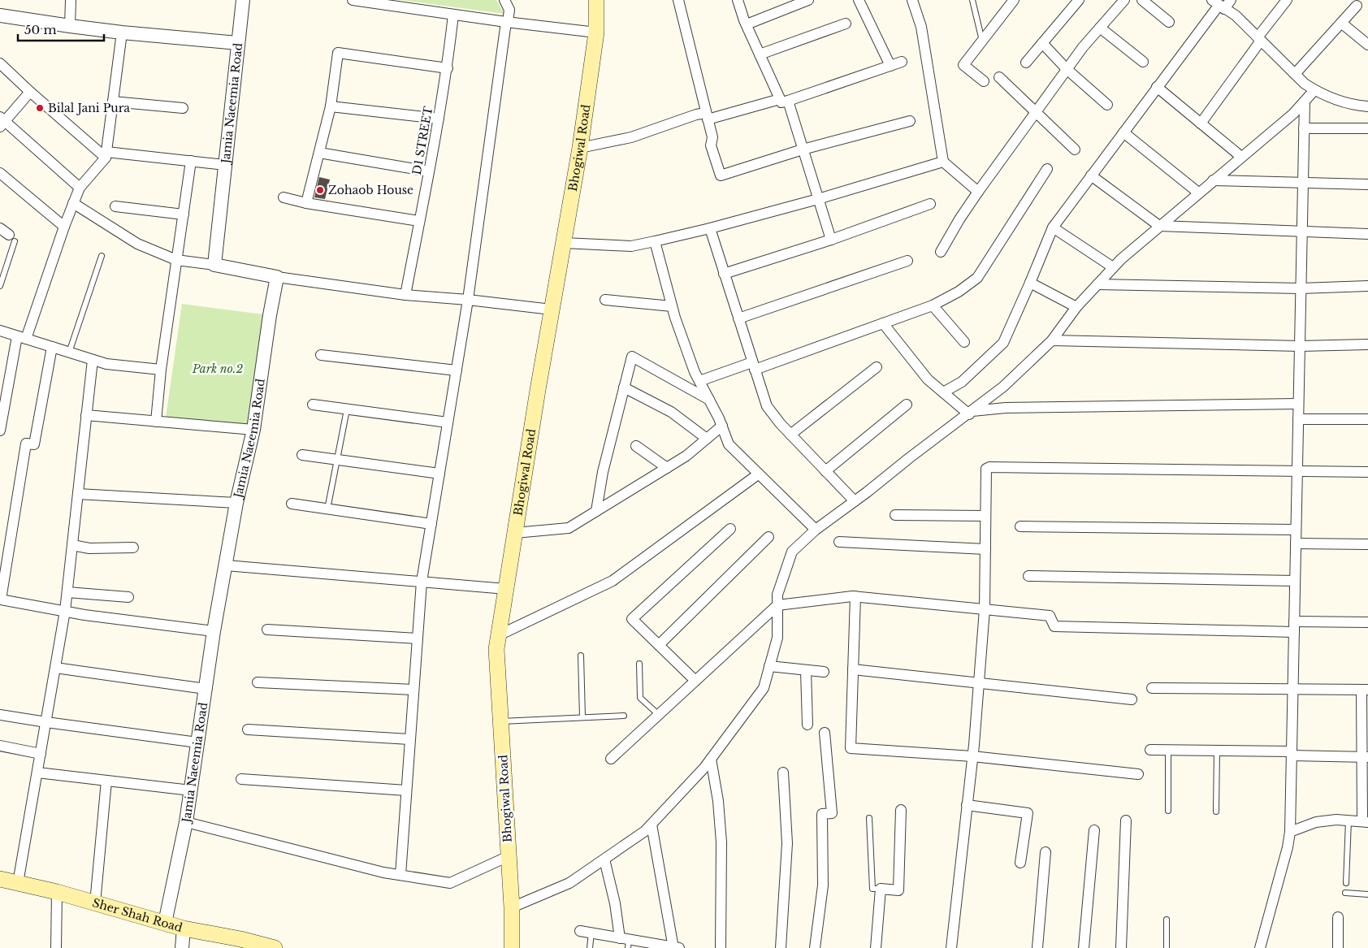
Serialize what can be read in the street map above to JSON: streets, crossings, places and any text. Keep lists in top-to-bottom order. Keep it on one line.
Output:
{"streets":{"main road":["Bhogiwal Road","Sher Shah Road"],"street":["Jamia Naeemia Road","D1 STREET"]},"crossings":[["Jamia Naeemia Road","Sher Shah Road"]],"parks":["Park no.2"],"places":["Bilal Jani Pura","Zohaob House"],"scale_bar":"50 m"}
